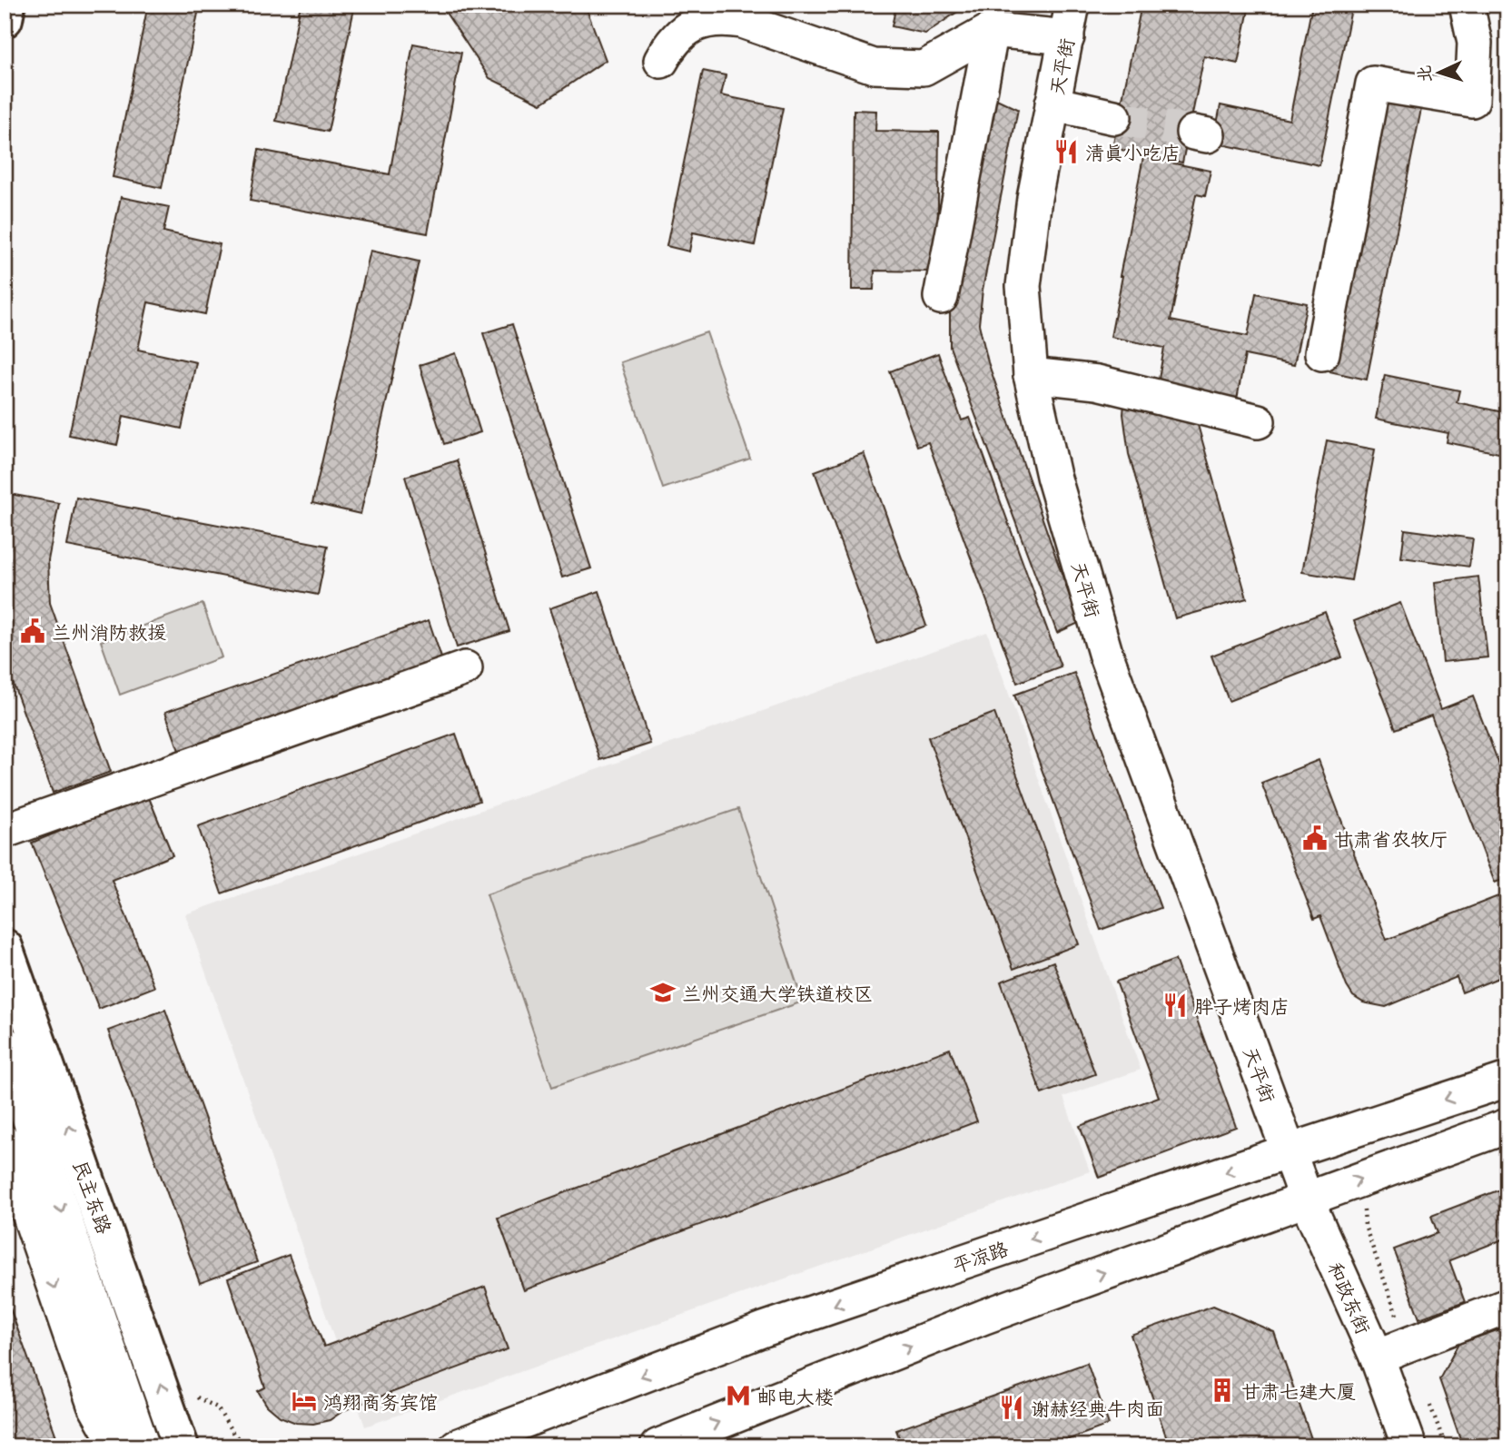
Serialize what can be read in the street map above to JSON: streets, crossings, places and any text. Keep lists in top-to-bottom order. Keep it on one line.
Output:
{"streets":{"main road":["民主东路"],"street":["天平街","平凉路","和政东街"]},"crossings":[["天平街","平凉路"],["天平街","和政东街"],["平凉路","和政东街"]],"places":{"restaurant":["清真小吃店","胖子烤肉店","谢赫经典牛肉面"],"public building":["兰州消防救援","甘肃省农牧厅"],"school or university":["兰州交通大学铁道校区"],"building":["甘肃七建大厦"],"metro station":["邮电大楼"],"hotel":["鸿翔商务宾馆"]},"north":"left"}
